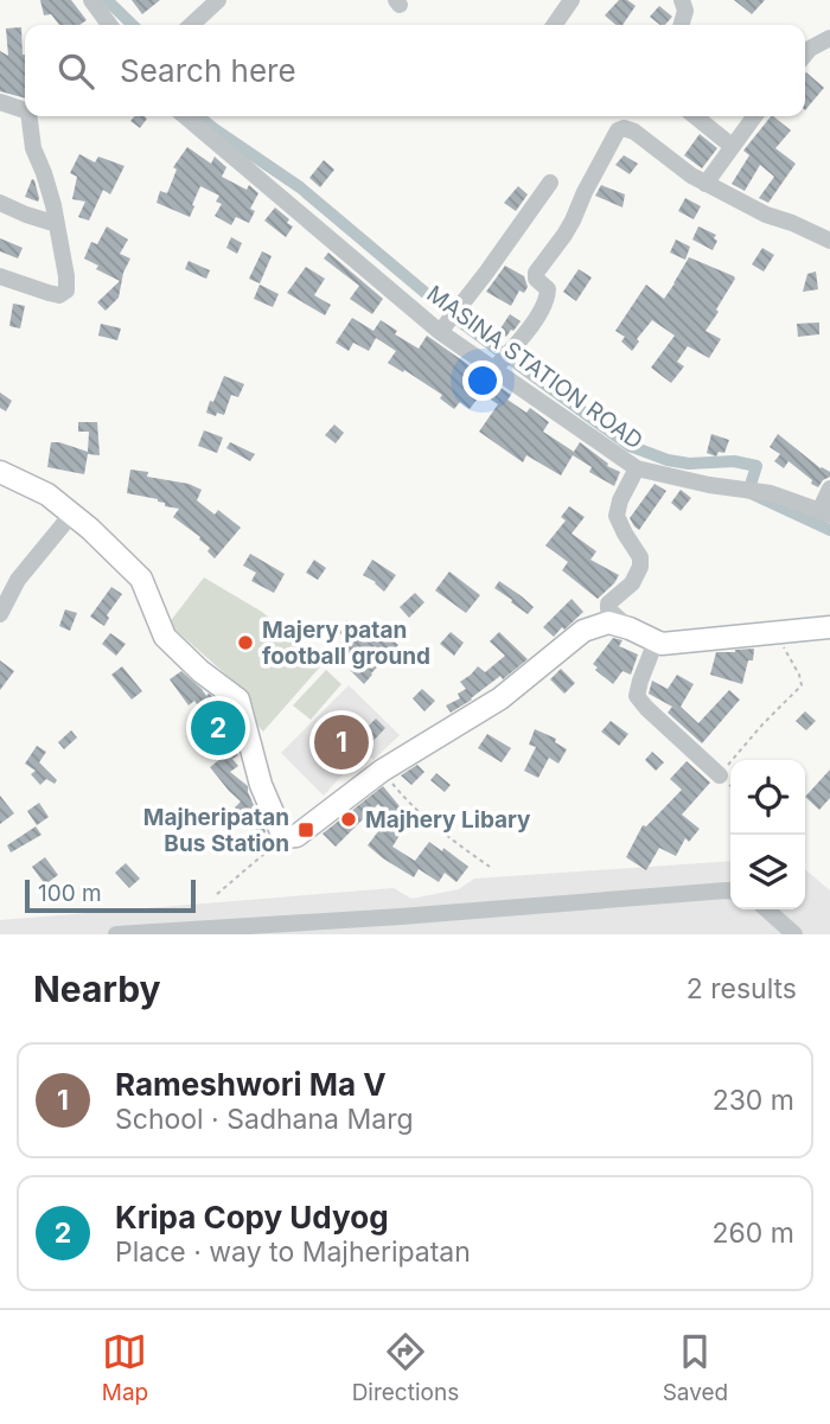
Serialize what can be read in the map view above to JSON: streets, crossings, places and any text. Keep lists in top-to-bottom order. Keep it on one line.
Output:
{"streets":{"street":["MASINA STATION ROAD"]},"places":{"other":["Majery patan football ground","Majhery Libary"],"transit":["Majheripatan Bus Station"]},"scale_bar":"100 m","page":{"search":"Search here","pins":["2","1"],"scale":"100 m","heading":["Nearby","2 results"],"list":[{"mark":"1","name":"Rameshwori Ma V","note":"School · Sadhana Marg","value":"230 m"},{"mark":"2","name":"Kripa Copy Udyog","note":"Place · way to Majheripatan","value":"260 m"}],"nav":["Map","Directions","Saved"]}}
